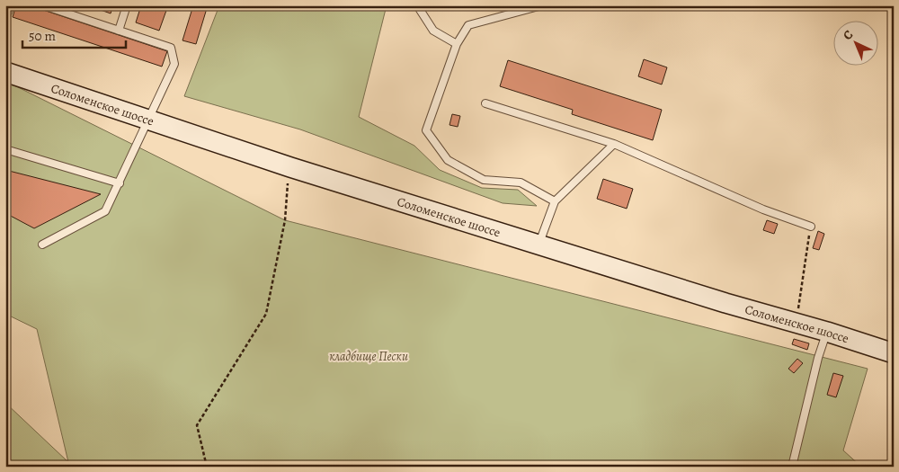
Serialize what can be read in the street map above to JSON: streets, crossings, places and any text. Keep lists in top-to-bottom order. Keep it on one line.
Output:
{"streets":{"main road":["Соломенское шоссе"]},"parks":["кладбище Пески"],"scale_bar":"50 m","north":"top left"}
